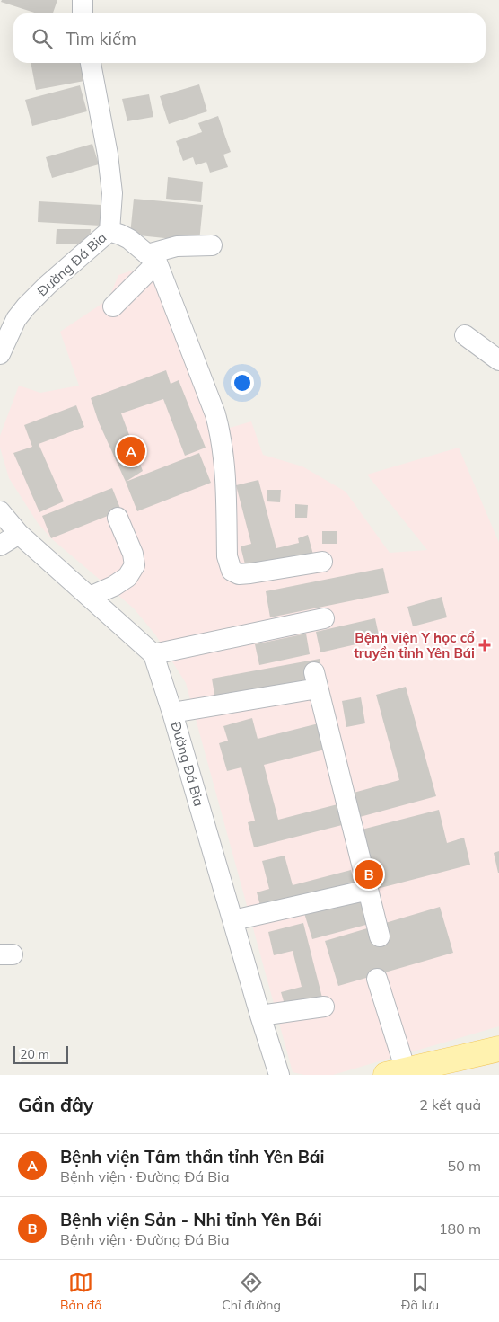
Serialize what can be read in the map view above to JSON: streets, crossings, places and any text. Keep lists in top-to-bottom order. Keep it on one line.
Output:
{"streets":{"street":["Đường Đá Bia"]},"places":{"health":["Bệnh viện Y học cổ truyền tỉnh Yên Bái"]},"scale_bar":"20 m","page":{"search":"Tìm kiếm","pins":["A","B"],"scale":"20 m","heading":["Gần đây","2 kết quả"],"list":[{"mark":"A","name":"Bệnh viện Tâm thần tỉnh Yên Bái","note":"Bệnh viện · Đường Đá Bia","value":"50 m"},{"mark":"B","name":"Bệnh viện Sản - Nhi tỉnh Yên Bái","note":"Bệnh viện · Đường Đá Bia","value":"180 m"}],"nav":["Bản đồ","Chỉ đường","Đã lưu"]}}
